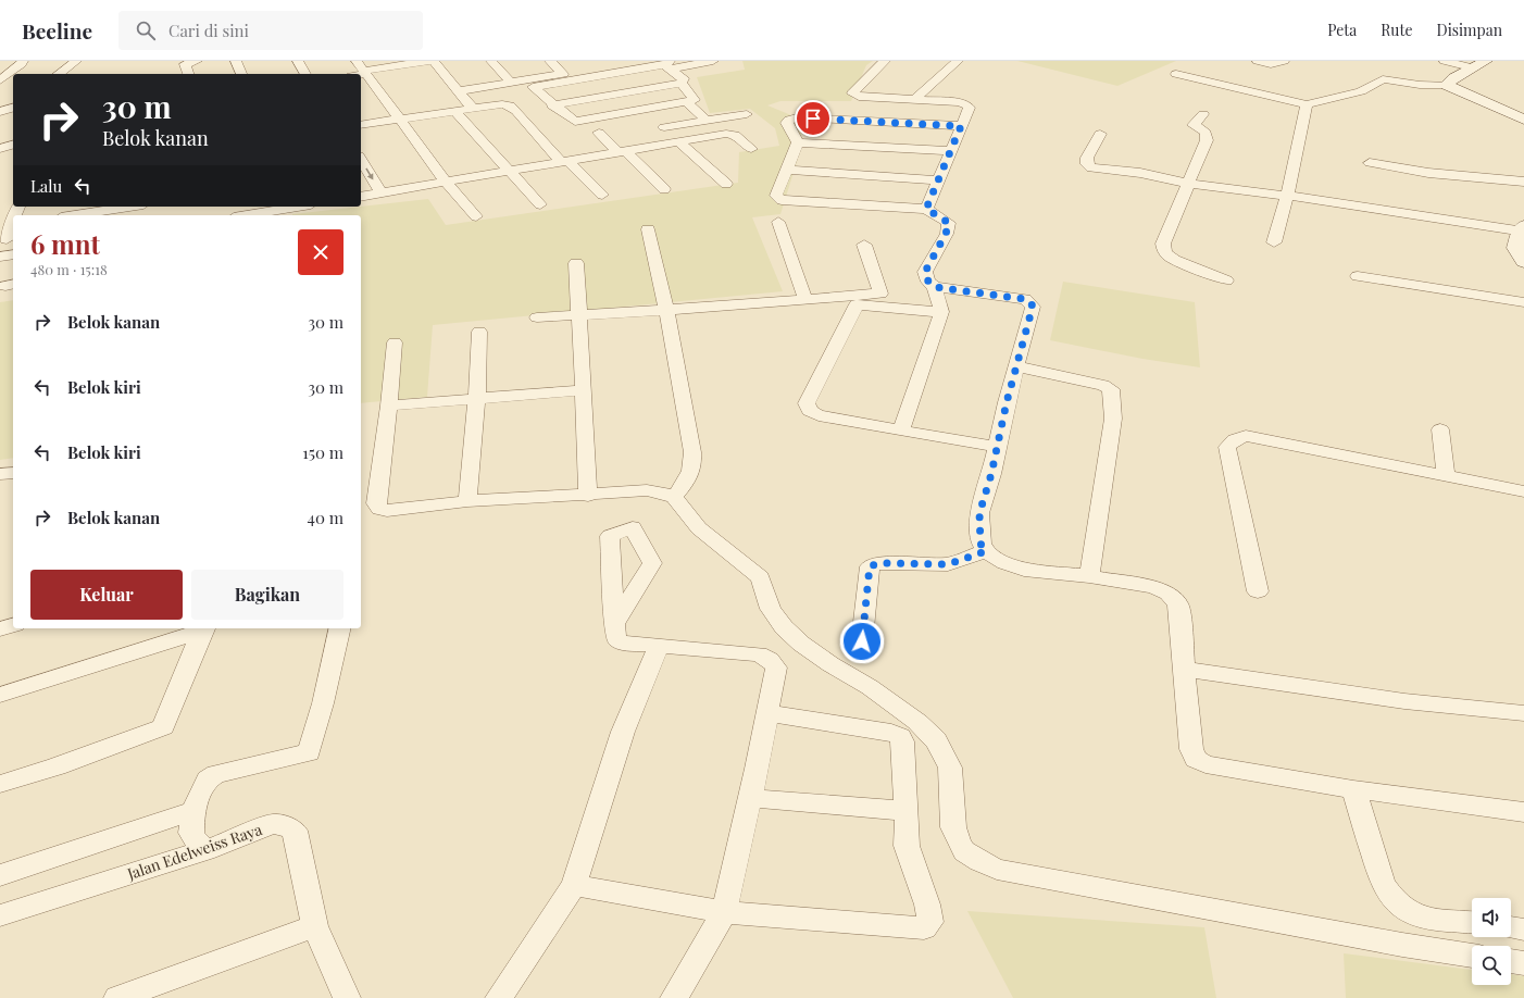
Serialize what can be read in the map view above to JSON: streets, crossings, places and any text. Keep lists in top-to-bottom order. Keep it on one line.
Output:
{"streets":{"street":["Jalan Edelweiss Raya"]},"page":{"header":"Beeline","search":"Cari di sini","nav":["Peta","Rute","Disimpan"],"turn":["30 m","Belok kanan"],"then":"Lalu","heading":["6 mnt","480 m · 15:18"],"list":[{"name":"Belok kanan","value":"30 m"},{"name":"Belok kiri","value":"30 m"},{"name":"Belok kiri","value":"150 m"},{"name":"Belok kanan","value":"40 m"}],"buttons":["Keluar","Bagikan"]}}
